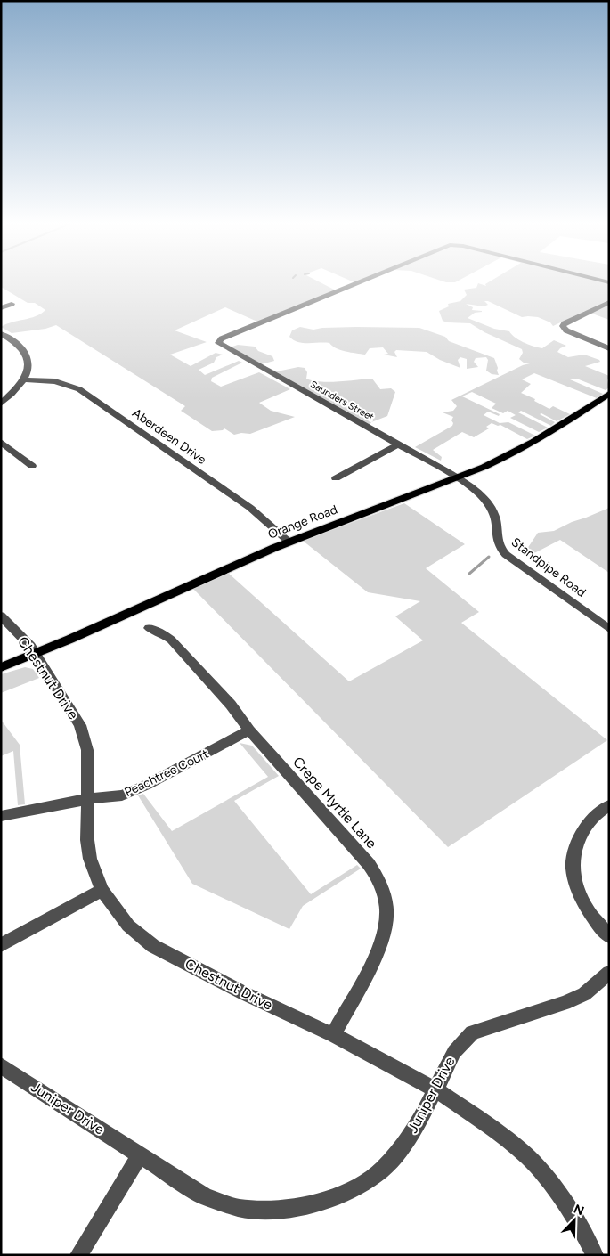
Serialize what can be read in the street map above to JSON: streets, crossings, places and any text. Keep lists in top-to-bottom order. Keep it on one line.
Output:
{"streets":{"main road":["Orange Road"],"street":["Saunders Street","Aberdeen Drive","Standpipe Road","Chestnut Drive","Peachtree Court","Crepe Myrtle Lane","Juniper Drive"]},"crossings":[["Saunders Street","Orange Road"],["Saunders Street","Standpipe Road"],["Aberdeen Drive","Orange Road"],["Orange Road","Standpipe Road"],["Orange Road","Chestnut Drive"],["Chestnut Drive","Peachtree Court"],["Chestnut Drive","Crepe Myrtle Lane"],["Chestnut Drive","Juniper Drive"],["Peachtree Court","Crepe Myrtle Lane"]],"north":"top right"}
